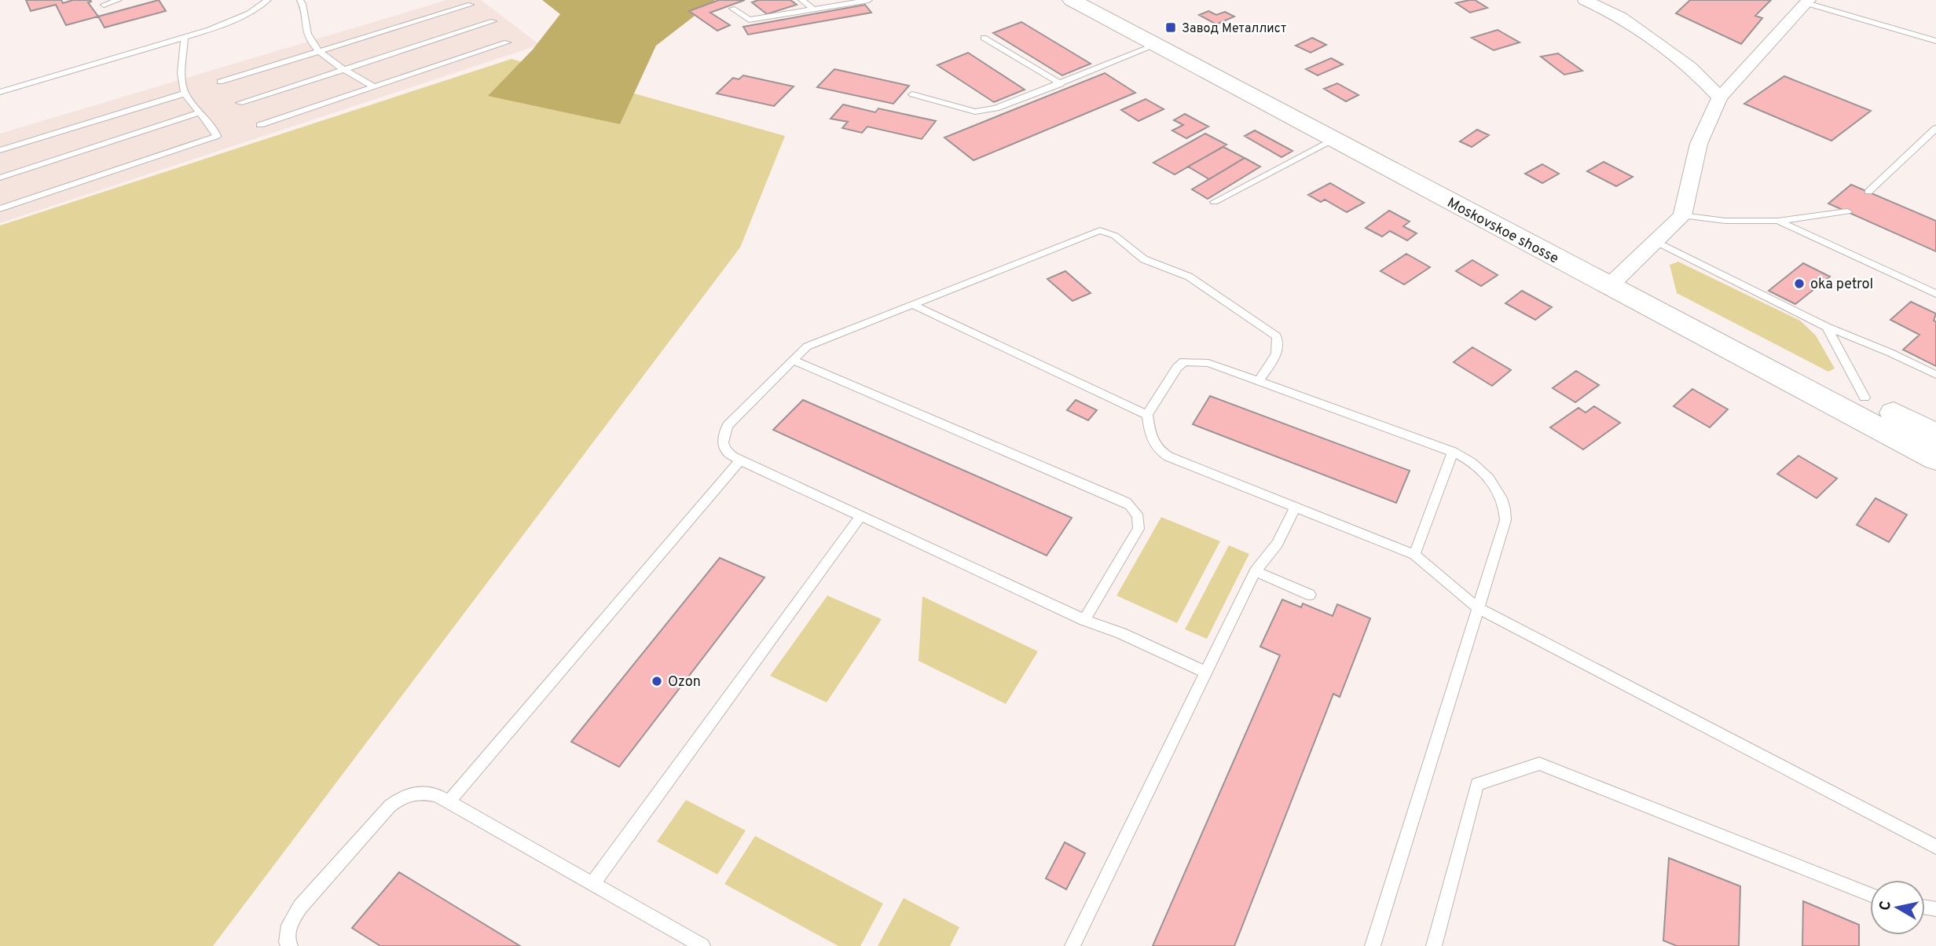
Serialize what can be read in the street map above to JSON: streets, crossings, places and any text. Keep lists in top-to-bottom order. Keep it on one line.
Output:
{"streets":{"main road":["Moskovskoe shosse"]},"places":{"transit":["Завод Металлист"],"other":["oka petrol","Ozon"]},"north":"left"}
